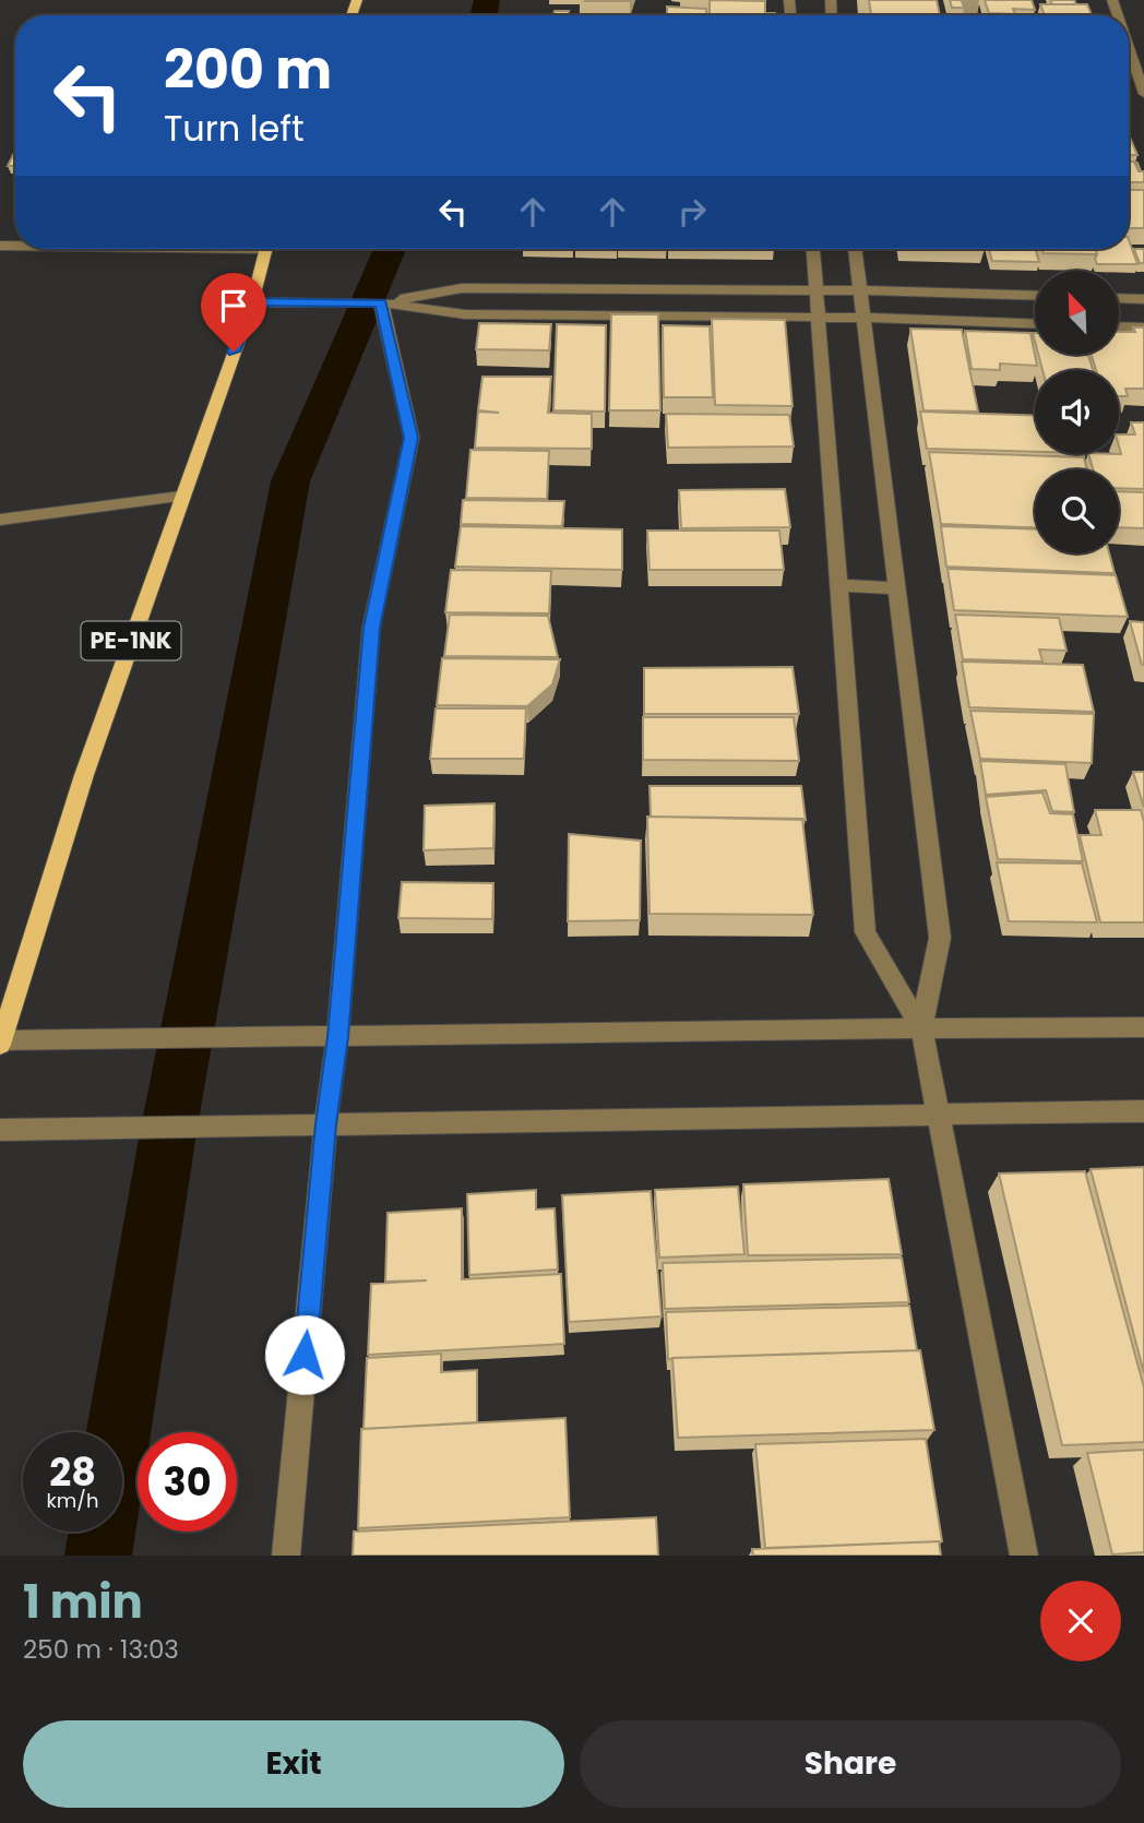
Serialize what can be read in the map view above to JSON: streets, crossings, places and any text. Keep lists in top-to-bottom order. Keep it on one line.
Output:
{"streets":{"main road":["PE-1NK"]},"north":"top left","page":{"turn":["200 m","Turn left"],"speed":"28 km/h","limit":"30","heading":["1 min","250 m · 13:03"],"buttons":["Exit","Share"]}}
